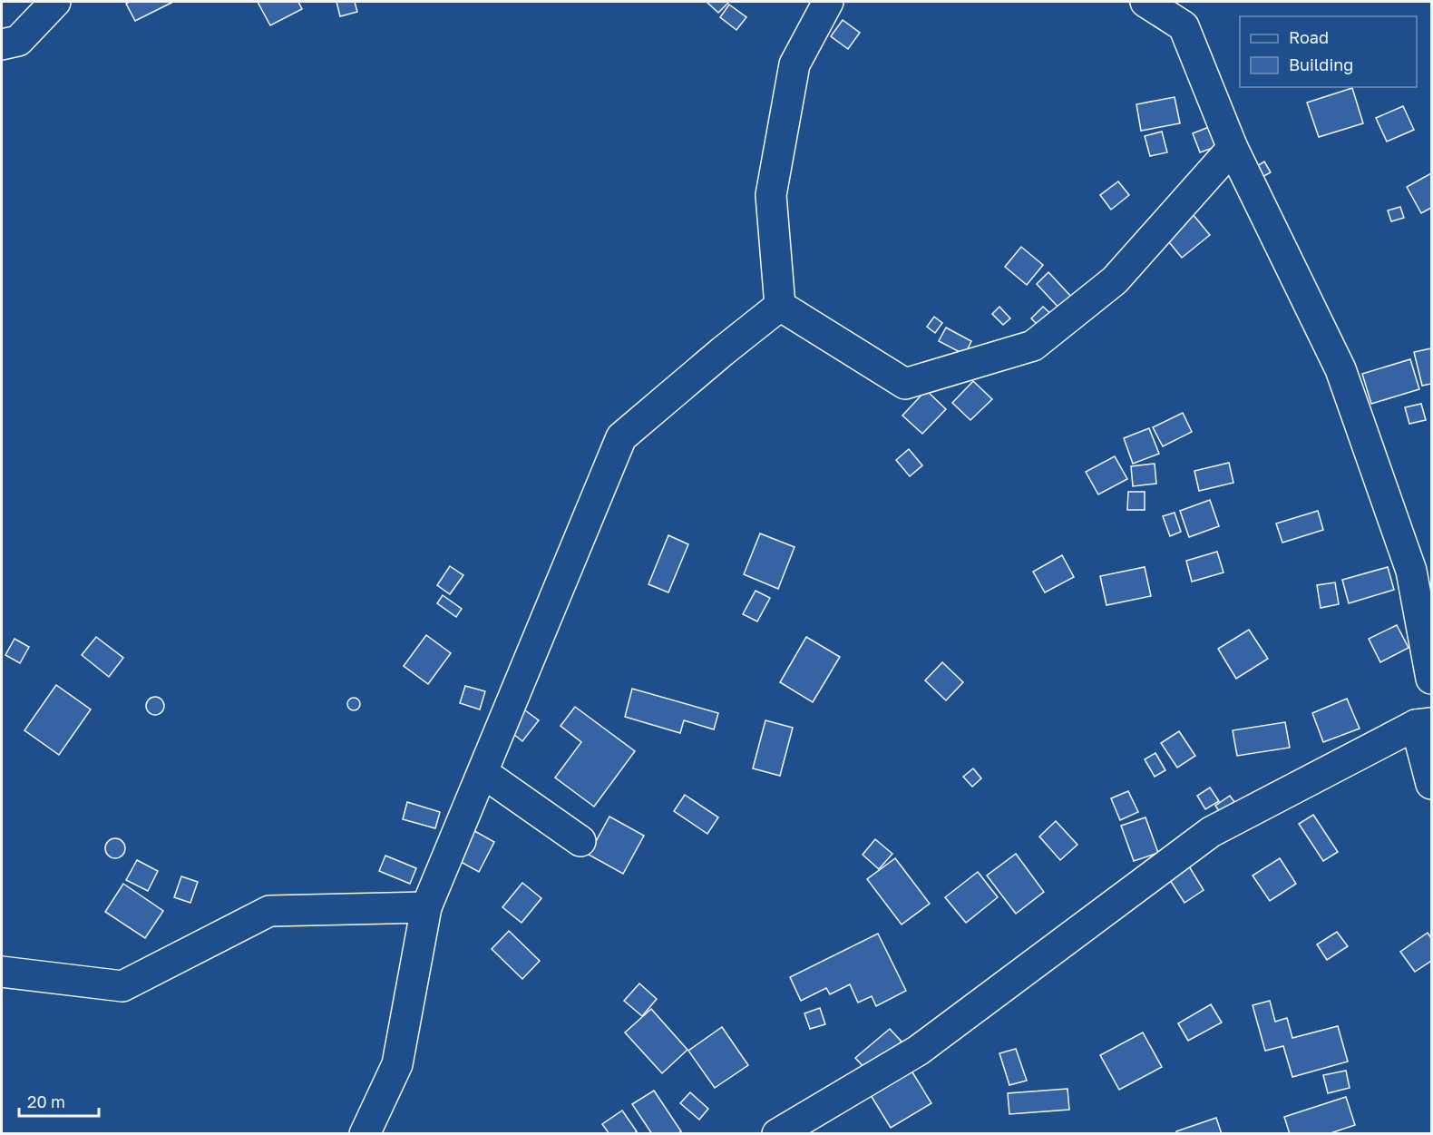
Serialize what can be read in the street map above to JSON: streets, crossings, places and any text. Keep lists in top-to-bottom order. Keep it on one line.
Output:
{"legend":["Road","Building"],"scale_bar":"20 m"}
